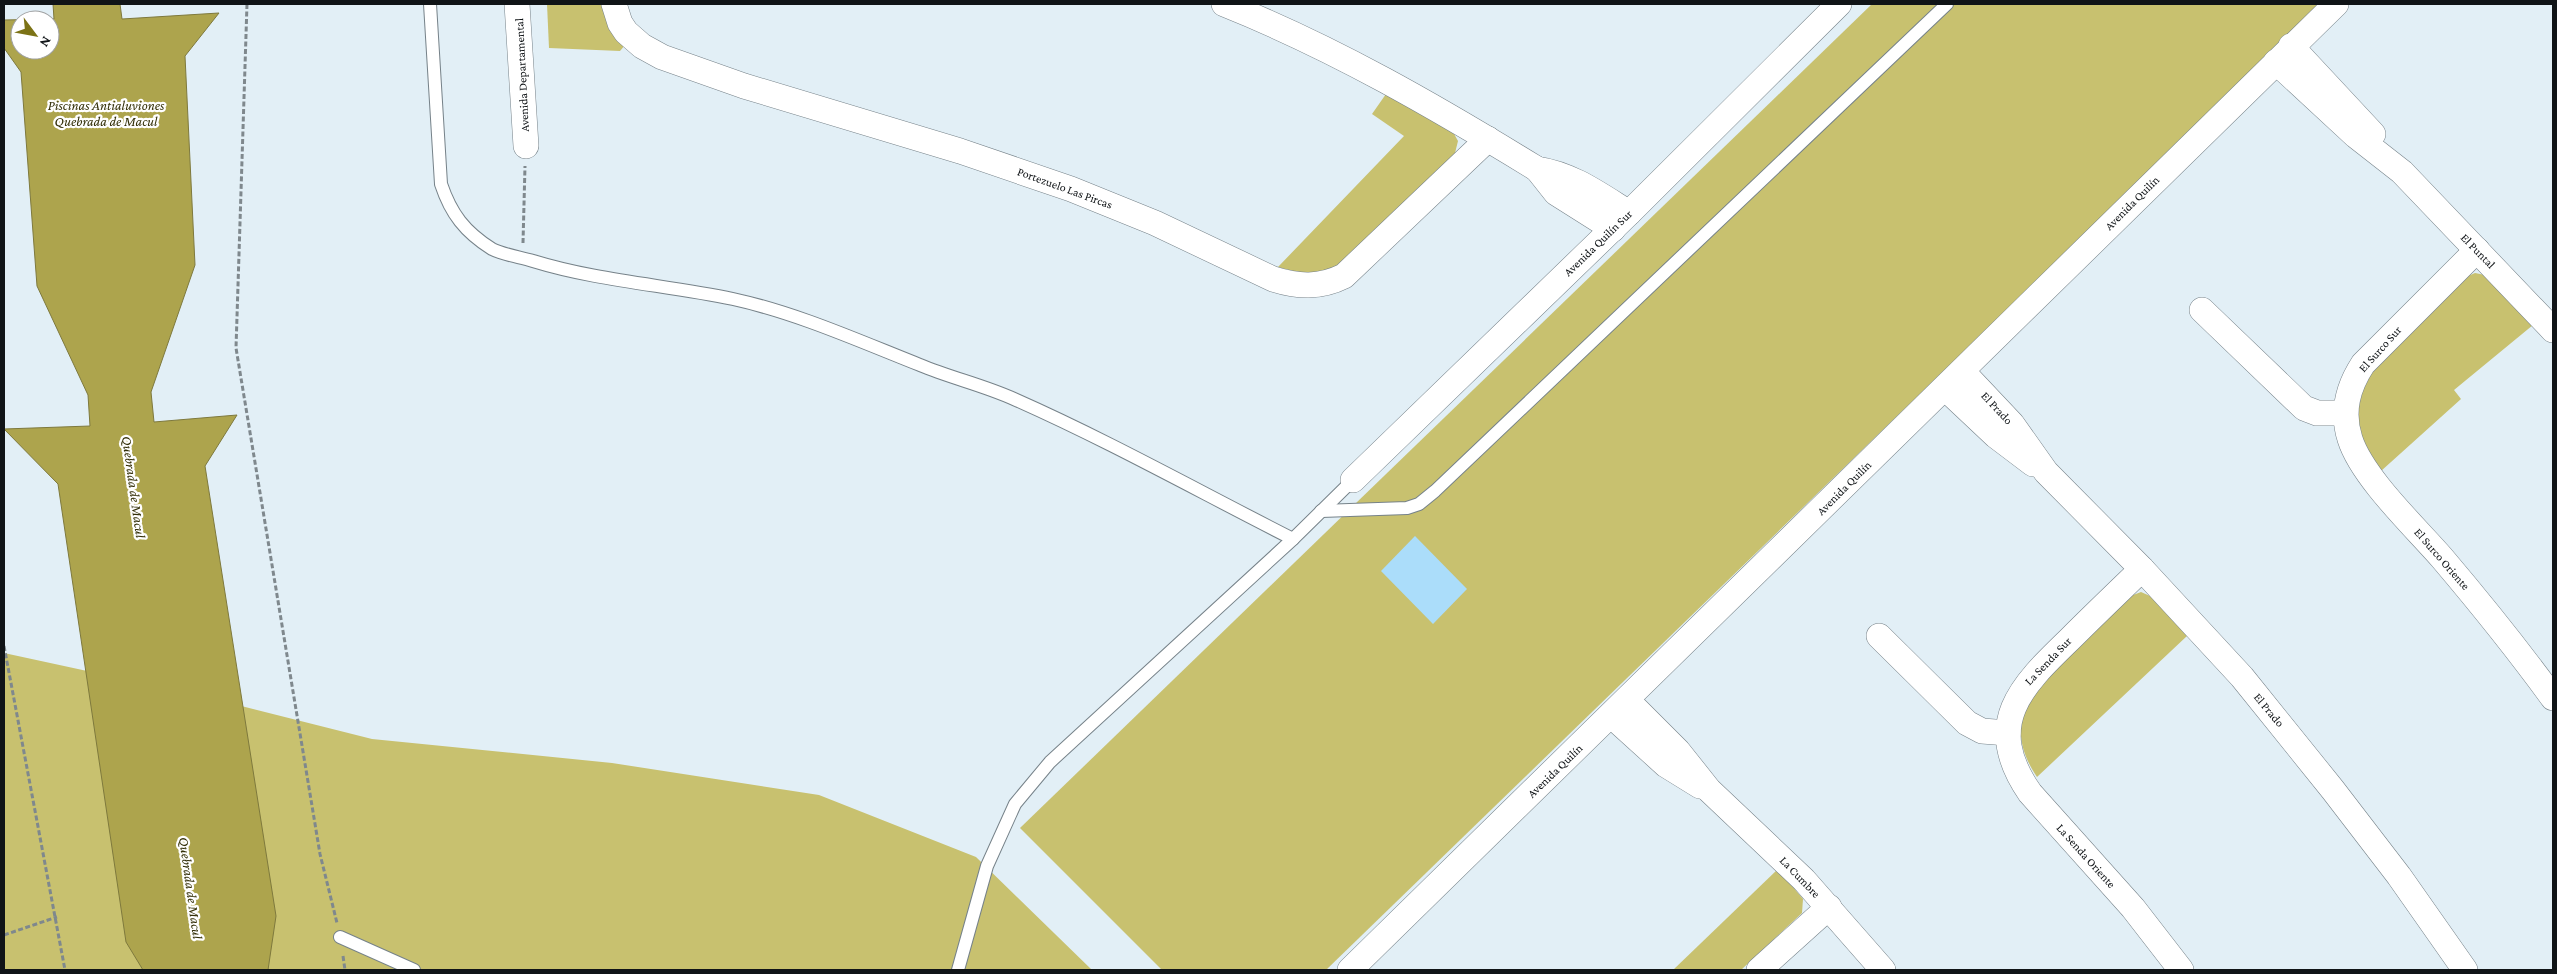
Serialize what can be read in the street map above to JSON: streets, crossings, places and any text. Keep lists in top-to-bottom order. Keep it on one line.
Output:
{"streets":{"street":["Avenida Departamental","Portezuelo Las Pircas","Avenida Quilín","Avenida Quilín Sur","El Puntal","El Surco Sur","El Prado","El Surco Oriente","La Senda Sur","La Senda Oriente","La Cumbre"]},"crossings":[["Avenida Quilín","El Puntal"],["Avenida Quilín","El Prado"],["Avenida Quilín","La Cumbre"],["El Puntal","El Surco Sur"],["El Surco Sur","El Surco Oriente"],["El Prado","La Senda Sur"],["La Senda Sur","La Senda Oriente"]],"water":["Piscinas Antialuviones Quebrada de Macul","Quebrada de Macul"],"north":"bottom right"}
